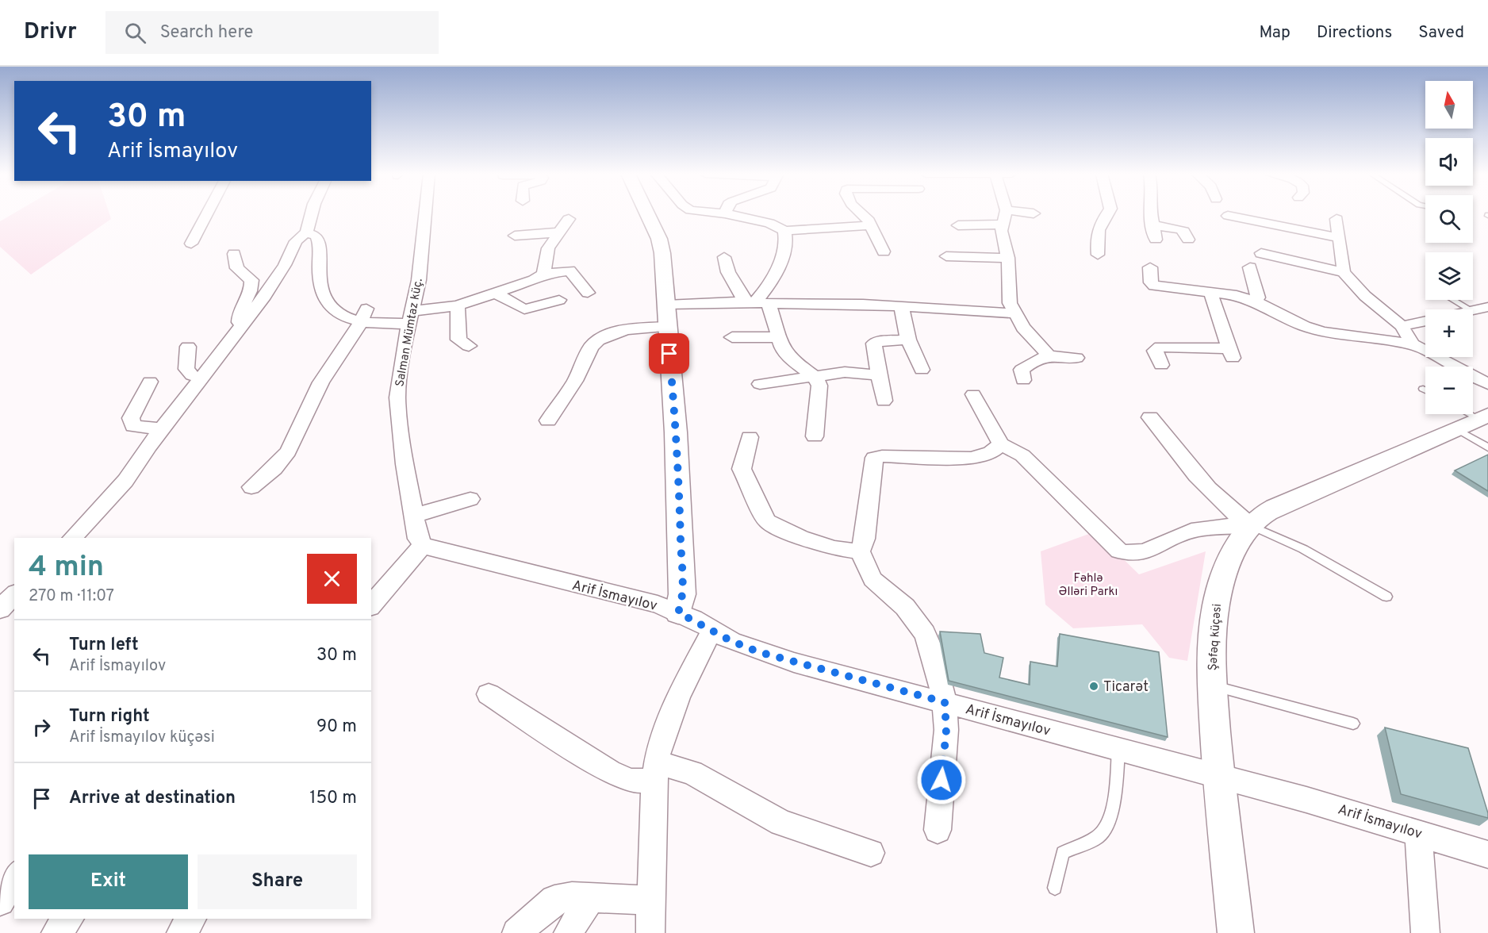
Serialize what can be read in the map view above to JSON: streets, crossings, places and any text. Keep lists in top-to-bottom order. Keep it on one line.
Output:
{"streets":{"street":["Salman Mümtaz küç.","Arif İsmayılov","Şəfəq küçəsi"]},"crossings":[["Salman Mümtaz küç.","Arif İsmayılov"],["Arif İsmayılov","Şəfəq küçəsi"]],"parks":["Fəhlə Əlləri Parkı"],"places":["Ticarət"],"north":"top","page":{"header":"Drivr","search":"Search here","nav":["Map","Directions","Saved"],"map_buttons":["+","−"],"turn":["30 m","Arif İsmayılov"],"heading":["4 min","270 m · 11:07"],"list":[{"name":"Turn left","note":"Arif İsmayılov","value":"30 m"},{"name":"Turn right","note":"Arif İsmayılov küçəsi","value":"90 m"},{"name":"Arrive at destination","value":"150 m"}],"buttons":["Exit","Share"]}}
